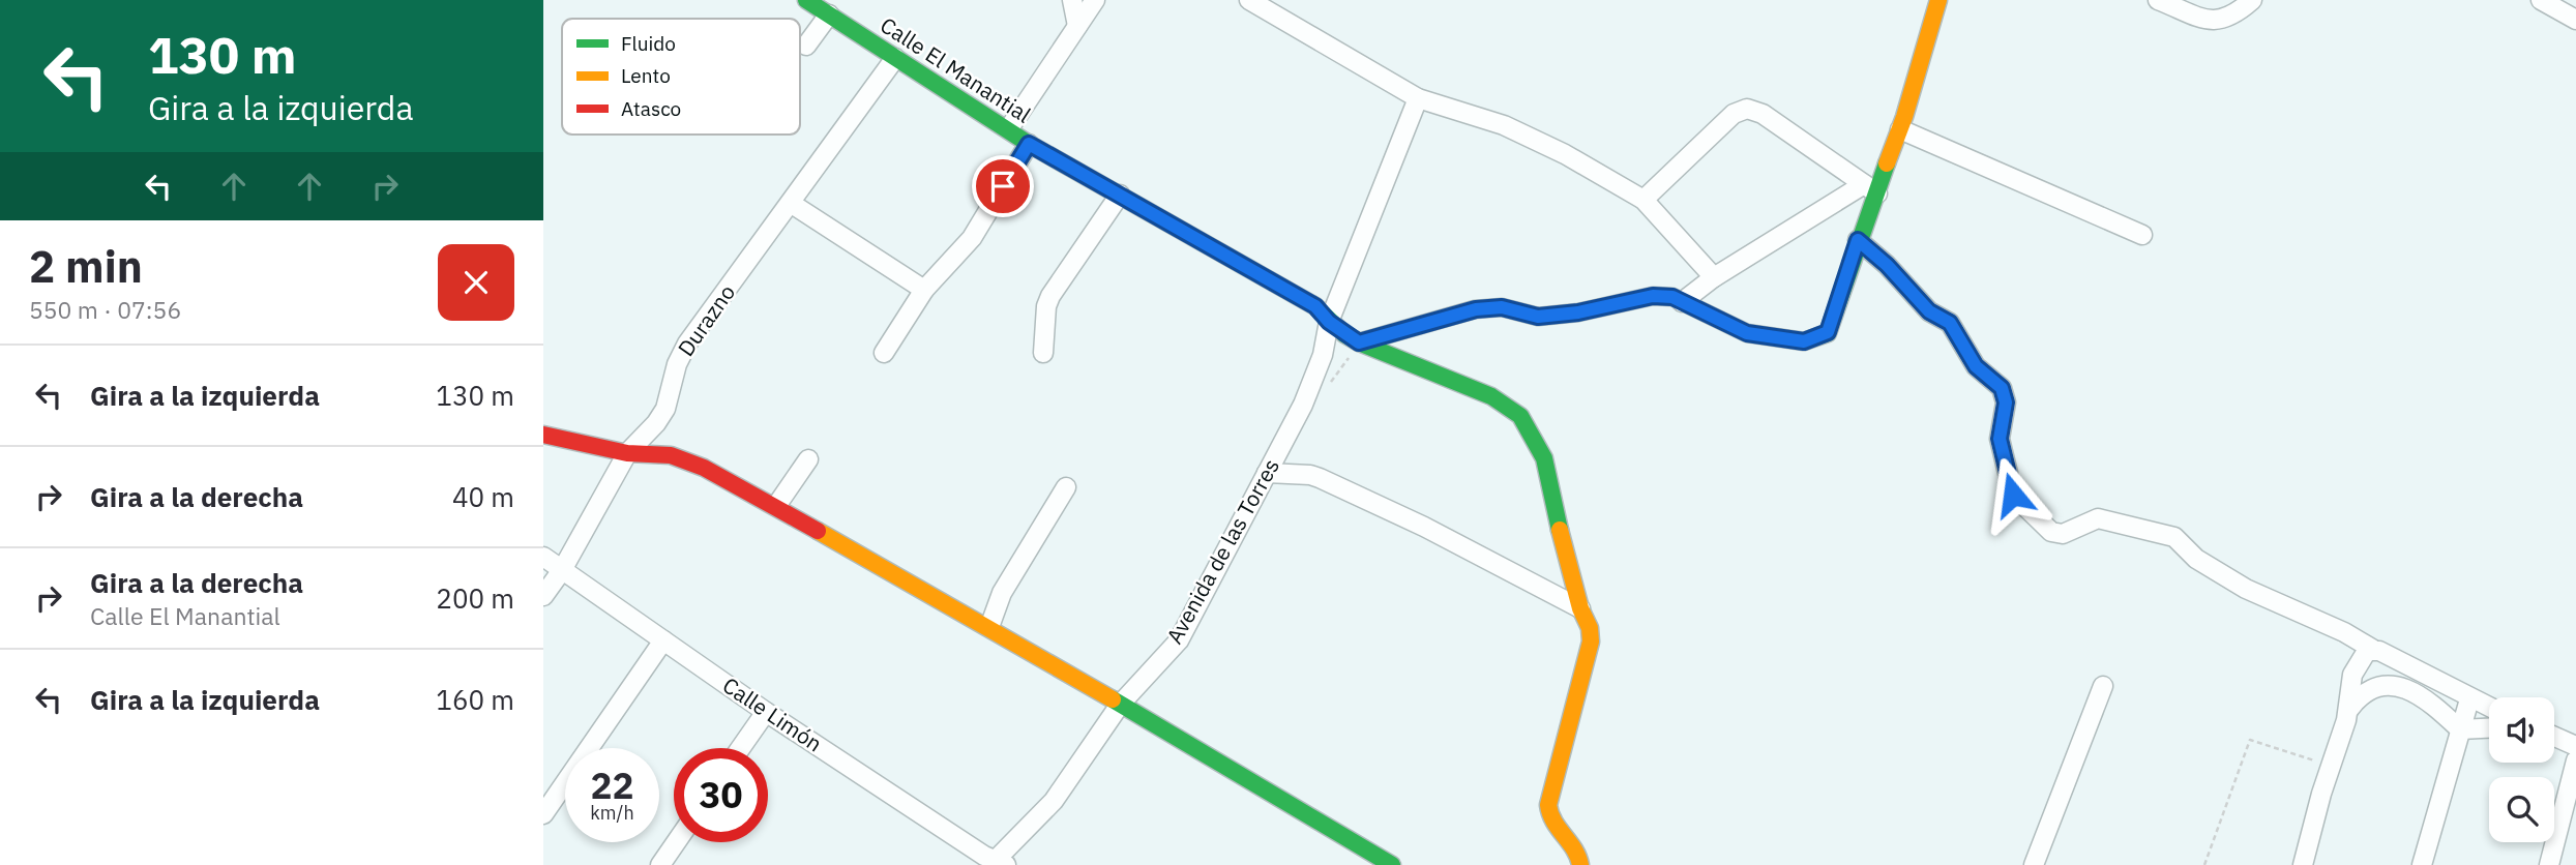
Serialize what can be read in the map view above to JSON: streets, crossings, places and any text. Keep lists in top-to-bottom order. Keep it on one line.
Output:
{"streets":{"street":["Calle El Manantial","Durazno","Avenida de las Torres","Calle Limón"]},"crossings":[["Calle El Manantial","Durazno"],["Calle El Manantial","Avenida de las Torres"],["Durazno","Calle Limón"],["Avenida de las Torres","Calle Limón"]],"legend":["Fluido","Lento","Atasco"],"page":{"turn":["130 m","Gira a la izquierda"],"heading":["2 min","550 m · 07:56"],"list":[{"name":"Gira a la izquierda","value":"130 m"},{"name":"Gira a la derecha","value":"40 m"},{"name":"Gira a la derecha","note":"Calle El Manantial","value":"200 m"},{"name":"Gira a la izquierda","value":"160 m"}],"speed":"22 km/h","limit":"30"}}
